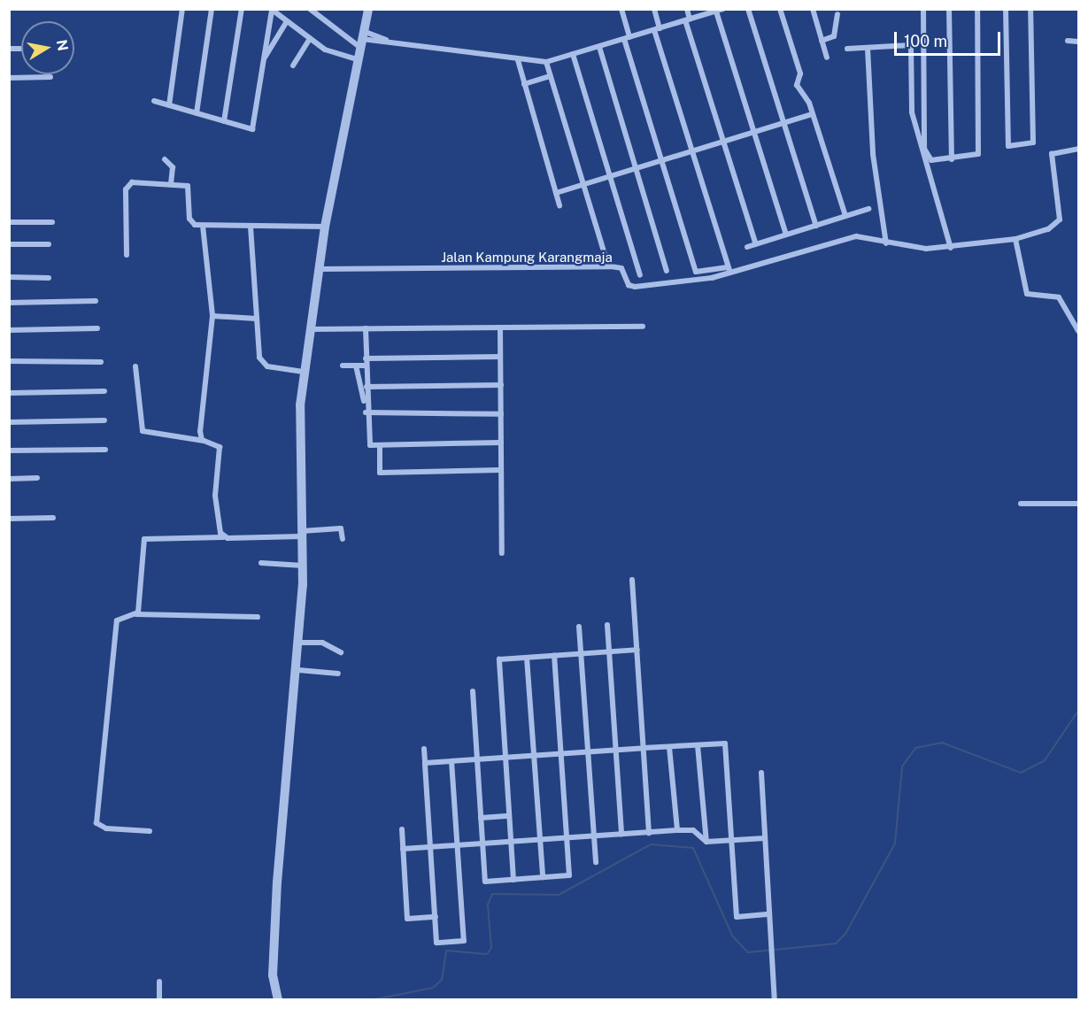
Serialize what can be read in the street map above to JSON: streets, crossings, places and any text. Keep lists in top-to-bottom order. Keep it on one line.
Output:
{"streets":{"street":["Jalan Kampung Karangmaja"]},"scale_bar":"100 m","north":"right"}
